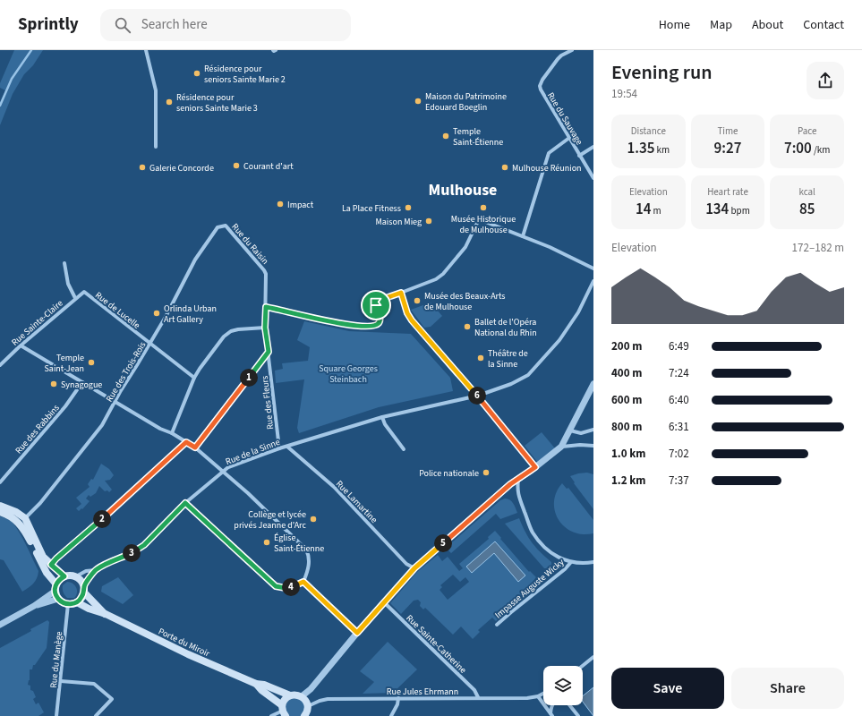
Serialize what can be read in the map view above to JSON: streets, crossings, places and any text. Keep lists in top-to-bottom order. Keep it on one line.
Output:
{"streets":{"main road":["Porte du Miroir"],"street":["Rue du Sauvage","Rue du Raisin","Rue de Lucelle","Rue Sainte-Claire","Rue des Trois-Rois","Rue des Fleurs","Rue des Rabbins","Rue de la Sinne","Rue Lamartine","Impasse Auguste Wicky","Rue Sainte-Catherine","Rue du Manège","Rue Jules Ehrmann"]},"crossings":[["Rue du Raisin","Rue des Trois-Rois"],["Rue du Raisin","Rue des Fleurs"],["Rue de Lucelle","Rue Sainte-Claire"],["Rue de Lucelle","Rue des Trois-Rois"],["Rue des Fleurs","Rue de la Sinne"],["Rue de la Sinne","Rue Lamartine"],["Rue de la Sinne","Porte du Miroir"],["Rue de la Sinne","Rue du Manège"],["Porte du Miroir","Rue du Manège"],["Rue Sainte-Catherine","Rue Jules Ehrmann"]],"districts":["Mulhouse"],"parks":["Square Georges Steinbach"],"places":["Résidence pour seniors Sainte Marie 2","Maison du Patrimoine Edouard Boeglin","Résidence pour seniors Sainte Marie 3","Temple Saint-Étienne","Courant d'art","Galerie Concorde","Mulhouse Réunion","Impact","La Place Fitness","Musée Historique de Mulhouse","Maison Mieg","Musée des Beaux-Arts de Mulhouse","Orlinda Urban Art Gallery","Ballet de l'Opéra National du Rhin","Théâtre de la Sinne","Temple Saint-Jean","Synagogue","Police nationale","Collège et lycée privés Jeanne d'Arc","Église Saint-Étienne"],"page":{"header":"Sprintly","search":"Search here","nav":["Home","Map","About","Contact"],"heading":["Evening run","19:54"],"stats":[["Distance","1.35 km"],["Time","9:27"],["Pace","7:00 /km"],["Elevation","14 m"],["Heart rate","134 bpm"],["kcal","85"]],"chart":["Elevation","172–182 m"],"list":[{"name":"200 m","note":"6:49"},{"name":"400 m","note":"7:24"},{"name":"600 m","note":"6:40"},{"name":"800 m","note":"6:31"},{"name":"1.0 km","note":"7:02"},{"name":"1.2 km","note":"7:37"}],"pins":["1","6","2","5","3","4"],"buttons":["Save","Share"]}}
